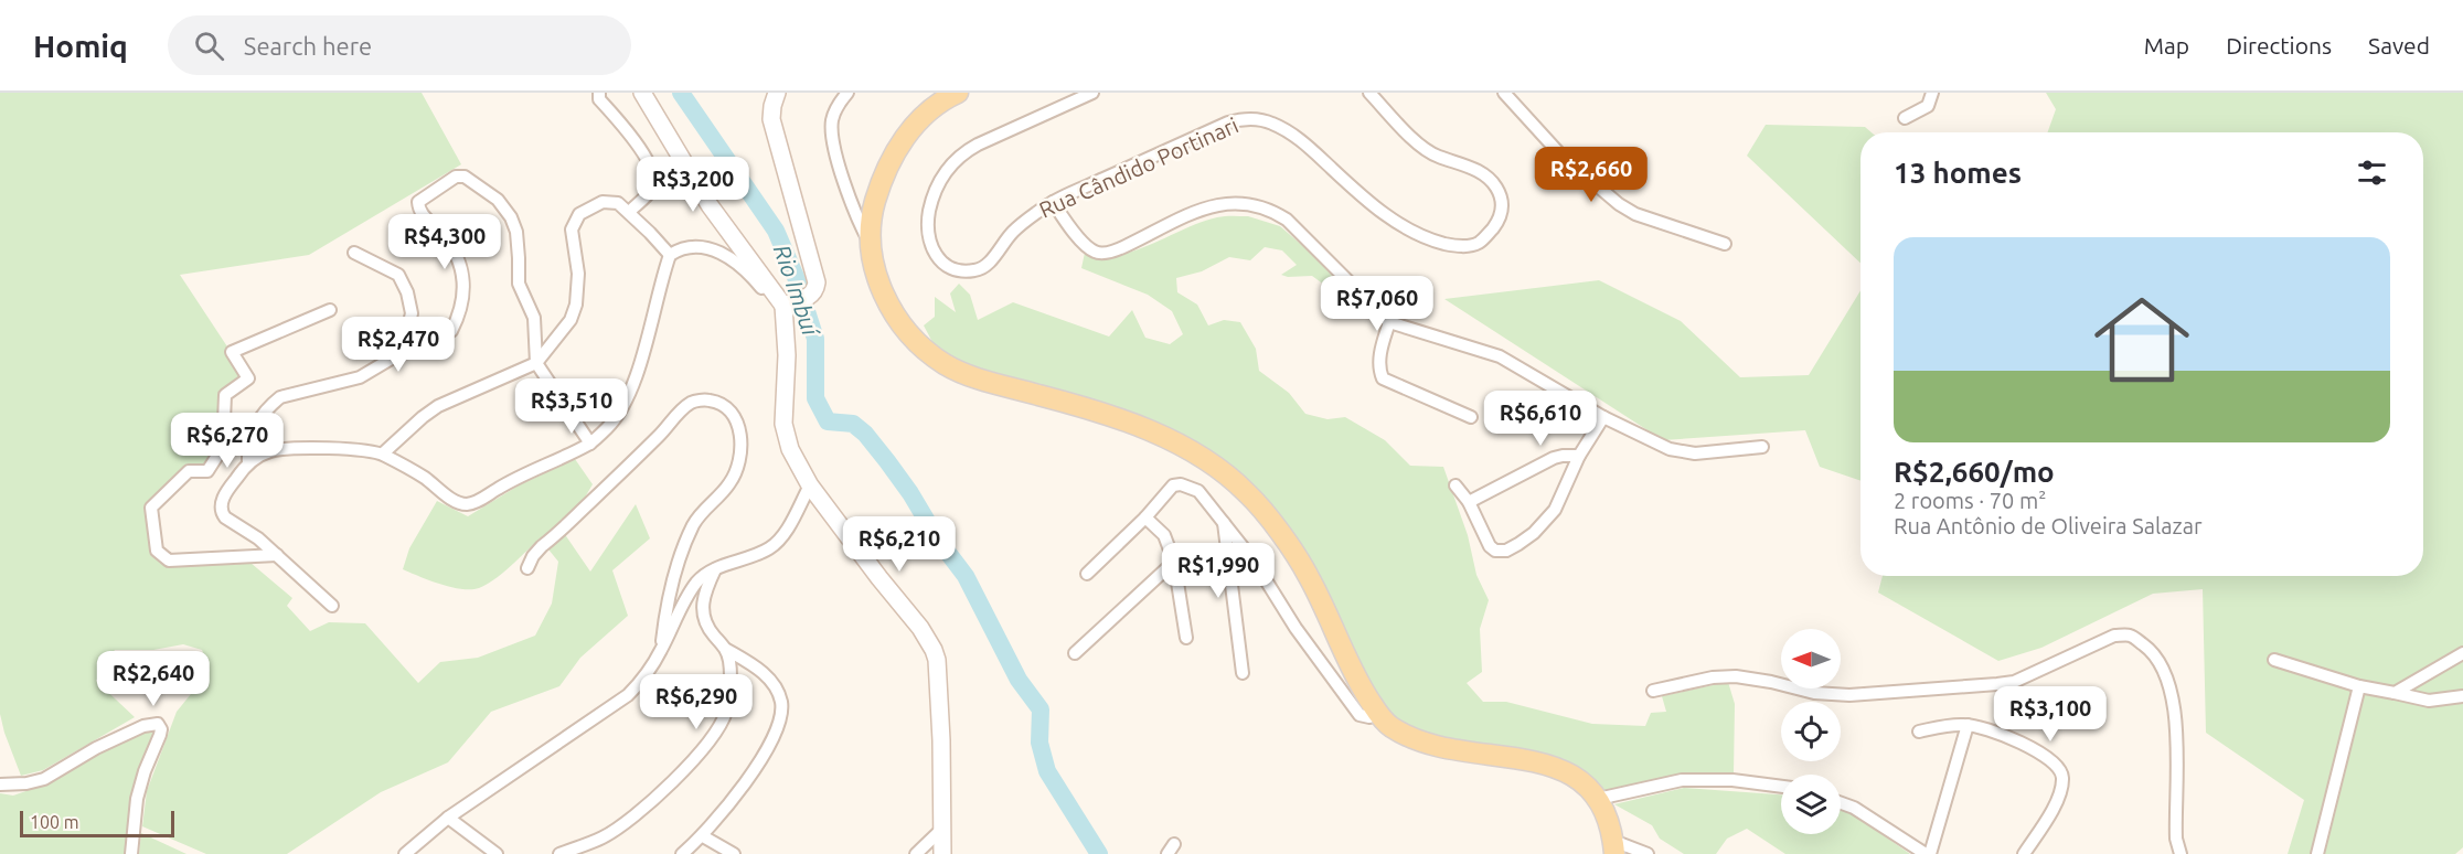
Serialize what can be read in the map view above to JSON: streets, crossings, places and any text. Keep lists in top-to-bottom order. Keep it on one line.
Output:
{"streets":{"street":["Rua Cândido Portinari"]},"water":["Rio Imbuí"],"scale_bar":"100 m","north":"left","page":{"header":"Homiq","search":"Search here","nav":["Map","Directions","Saved"],"heading":"13 homes","price":["R$2,660","R$3,200","R$4,300","R$7,060","R$2,470","R$3,510","R$6,610","R$6,270","R$6,210","R$1,990","R$2,640","R$6,290","R$3,100"],"list":[{"name":"R$2,660/mo","note":"2 rooms · 70 m² · Rua Antônio de Oliveira Salazar"}],"scale":"100 m"}}
